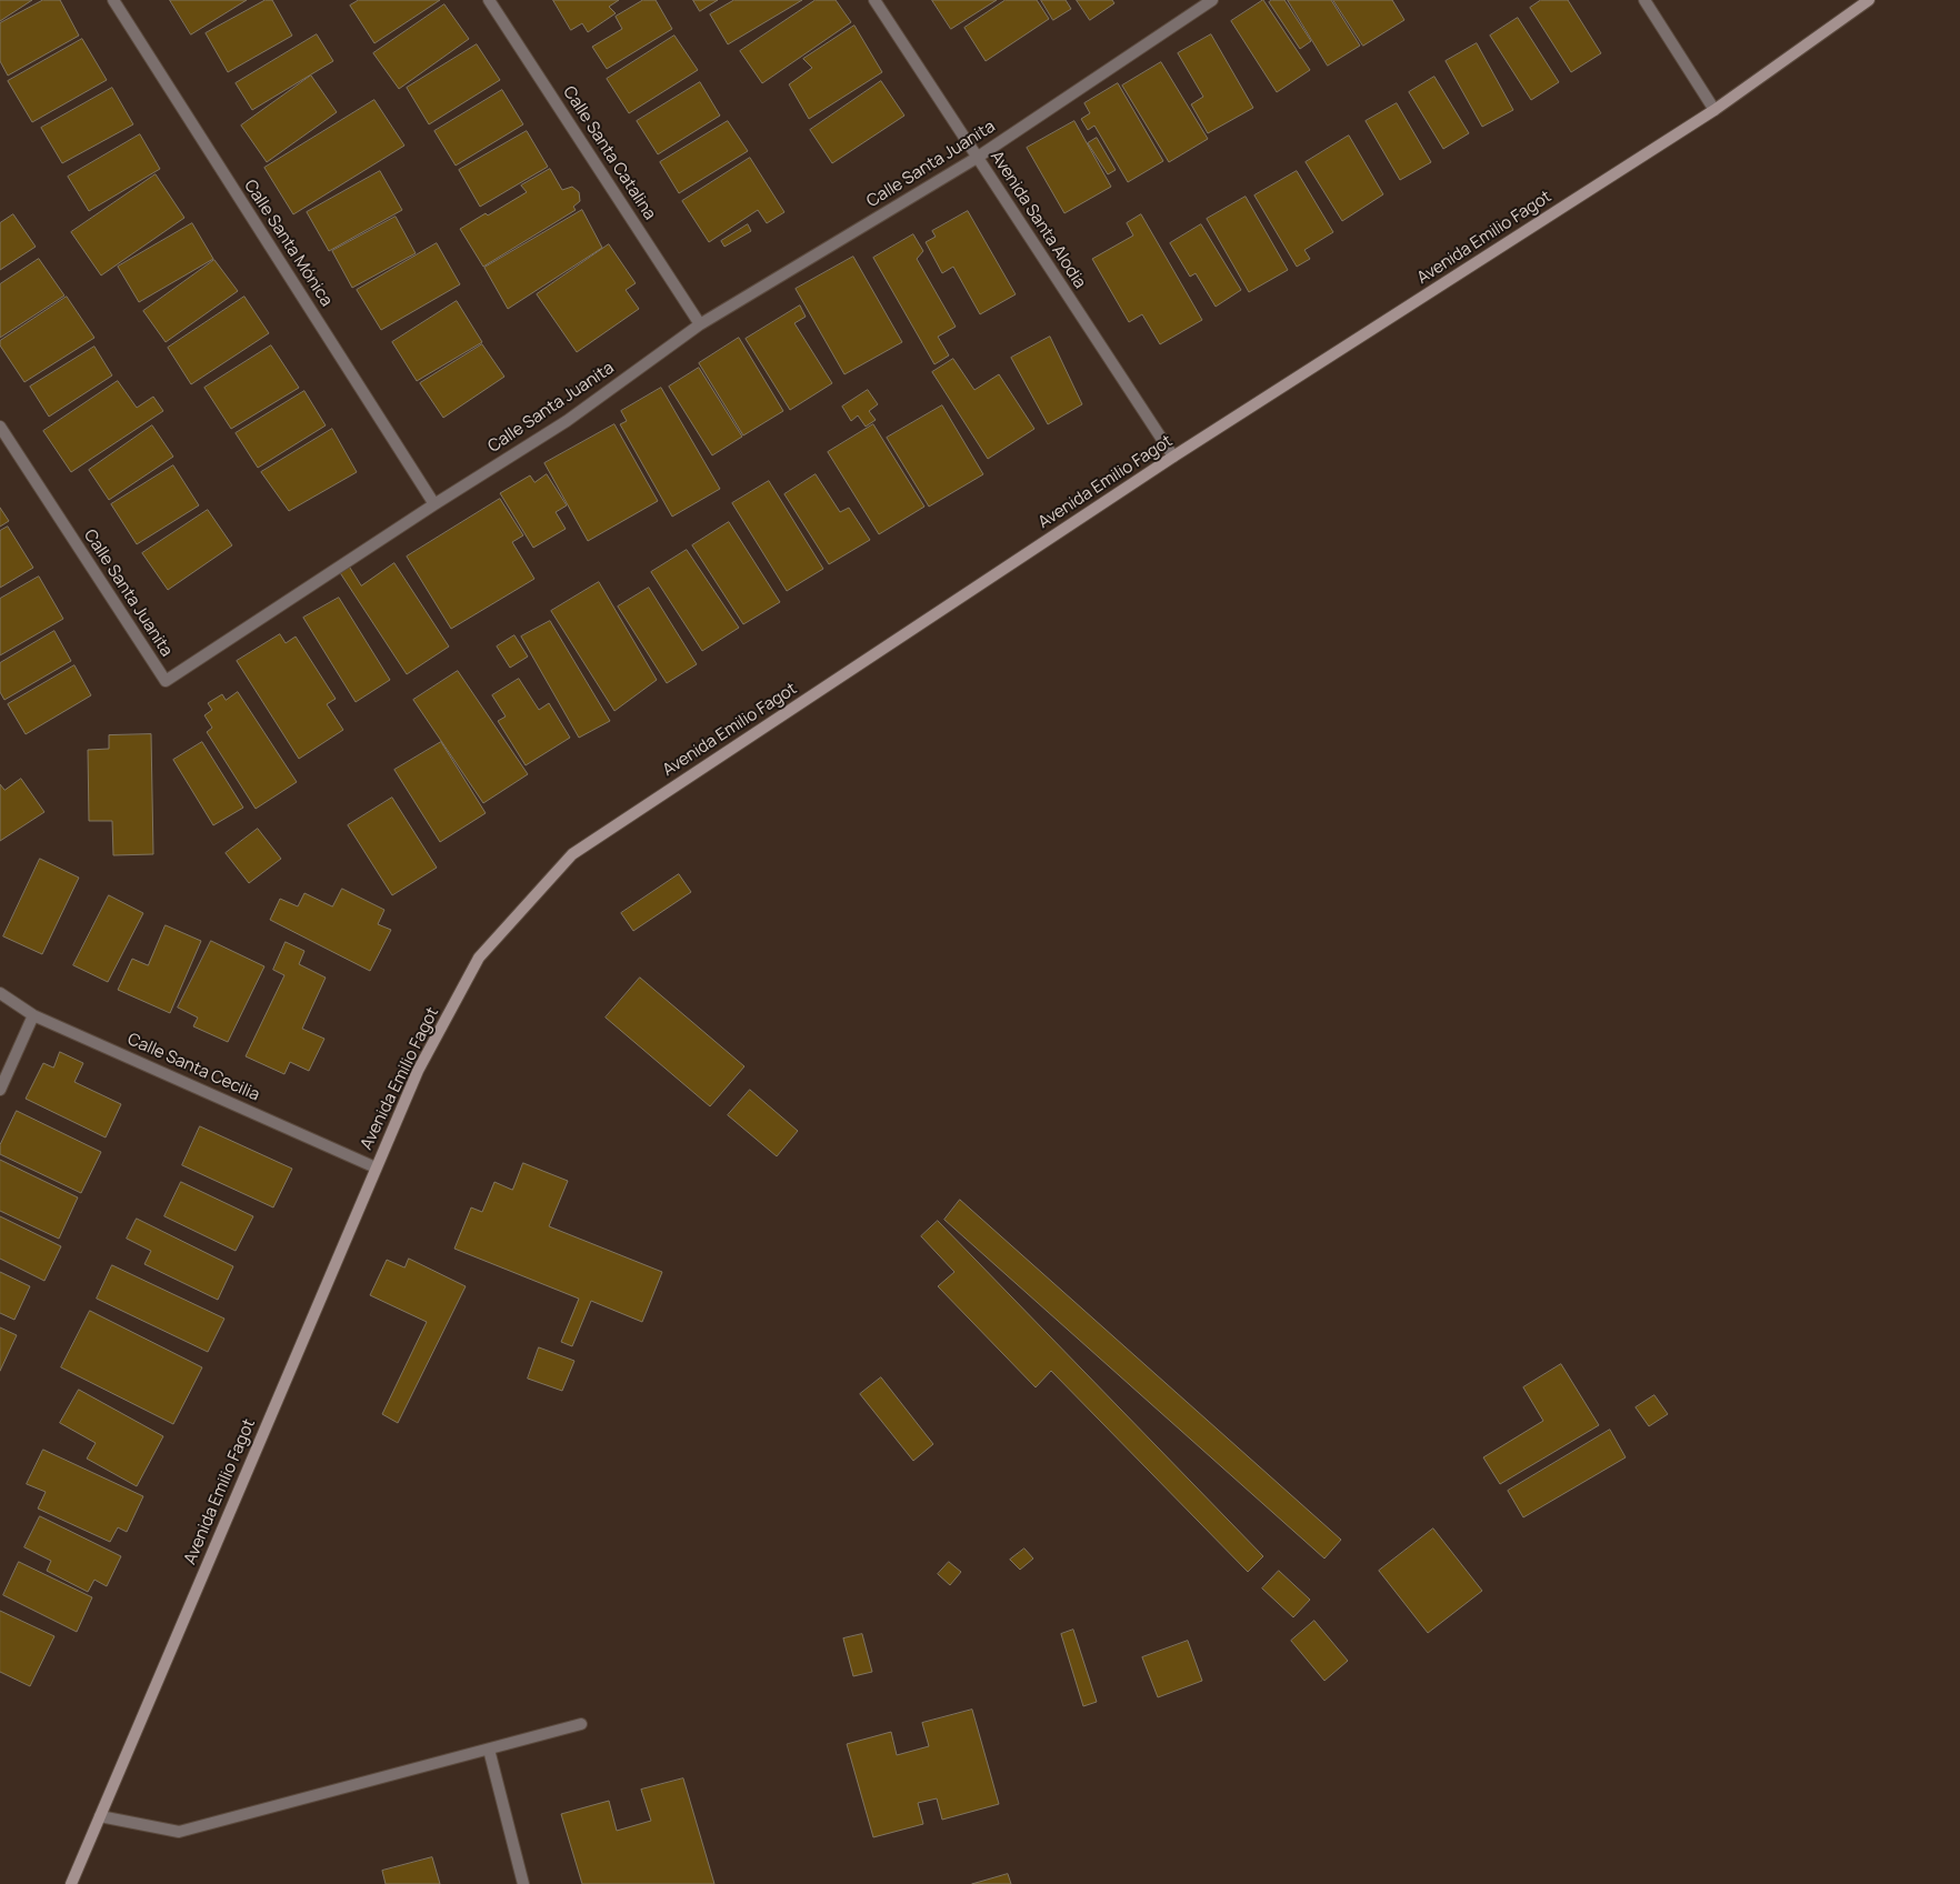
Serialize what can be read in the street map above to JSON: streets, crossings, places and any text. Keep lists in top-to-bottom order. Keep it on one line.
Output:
{"streets":{"street":["Calle Santa Catalina","Calle Santa Juanita","Avenida Santa Alodia","Avenida Emilio Fagot","Calle Santa Mónica","Calle Santa Cecilia"]},"crossings":[["Calle Santa Catalina","Calle Santa Juanita"],["Calle Santa Juanita","Avenida Santa Alodia"],["Calle Santa Juanita","Calle Santa Mónica"],["Avenida Santa Alodia","Avenida Emilio Fagot"],["Avenida Emilio Fagot","Calle Santa Cecilia"]]}
